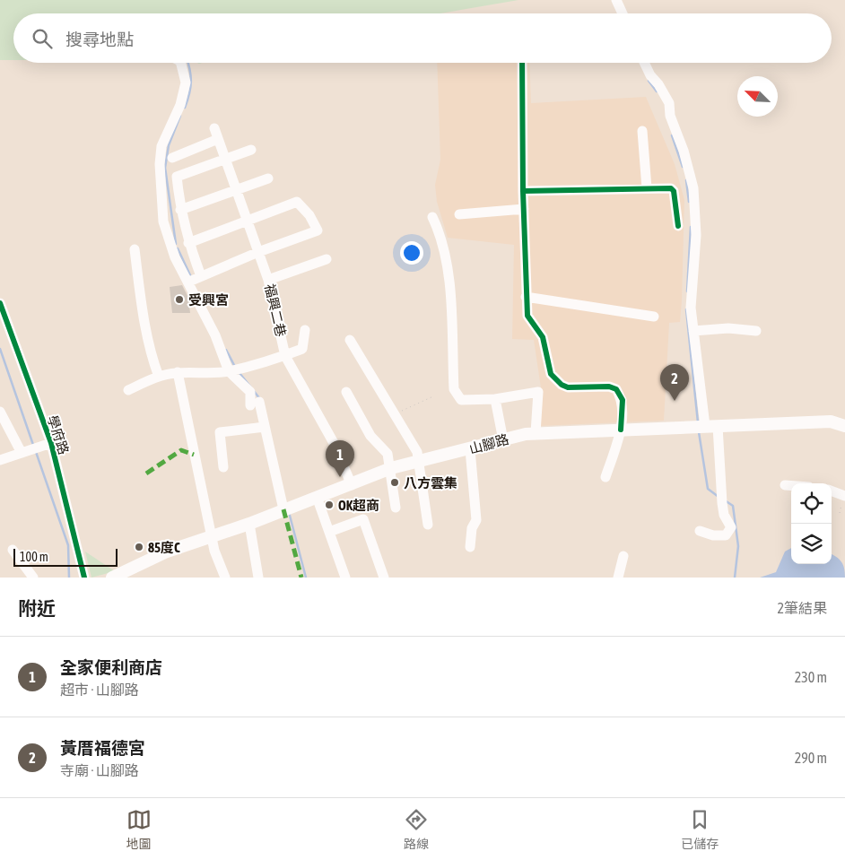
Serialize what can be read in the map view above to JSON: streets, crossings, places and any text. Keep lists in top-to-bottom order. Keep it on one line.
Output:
{"streets":{"main road":["山腳路"],"street":["福興二巷","學府路"]},"crossings":[["福興二巷","山腳路"]],"places":["受興宮","八方雲集","OK超商","85度C"],"scale_bar":"100 m","north":"top left","page":{"search":"搜尋地點","pins":["2","1"],"scale":"100 m","heading":["附近","2筆結果"],"list":[{"mark":"1","name":"全家便利商店","note":"超市 · 山腳路","value":"230 m"},{"mark":"2","name":"黃厝福德宮","note":"寺廟 · 山腳路","value":"290 m"}],"nav":["地圖","路線","已儲存"]}}
